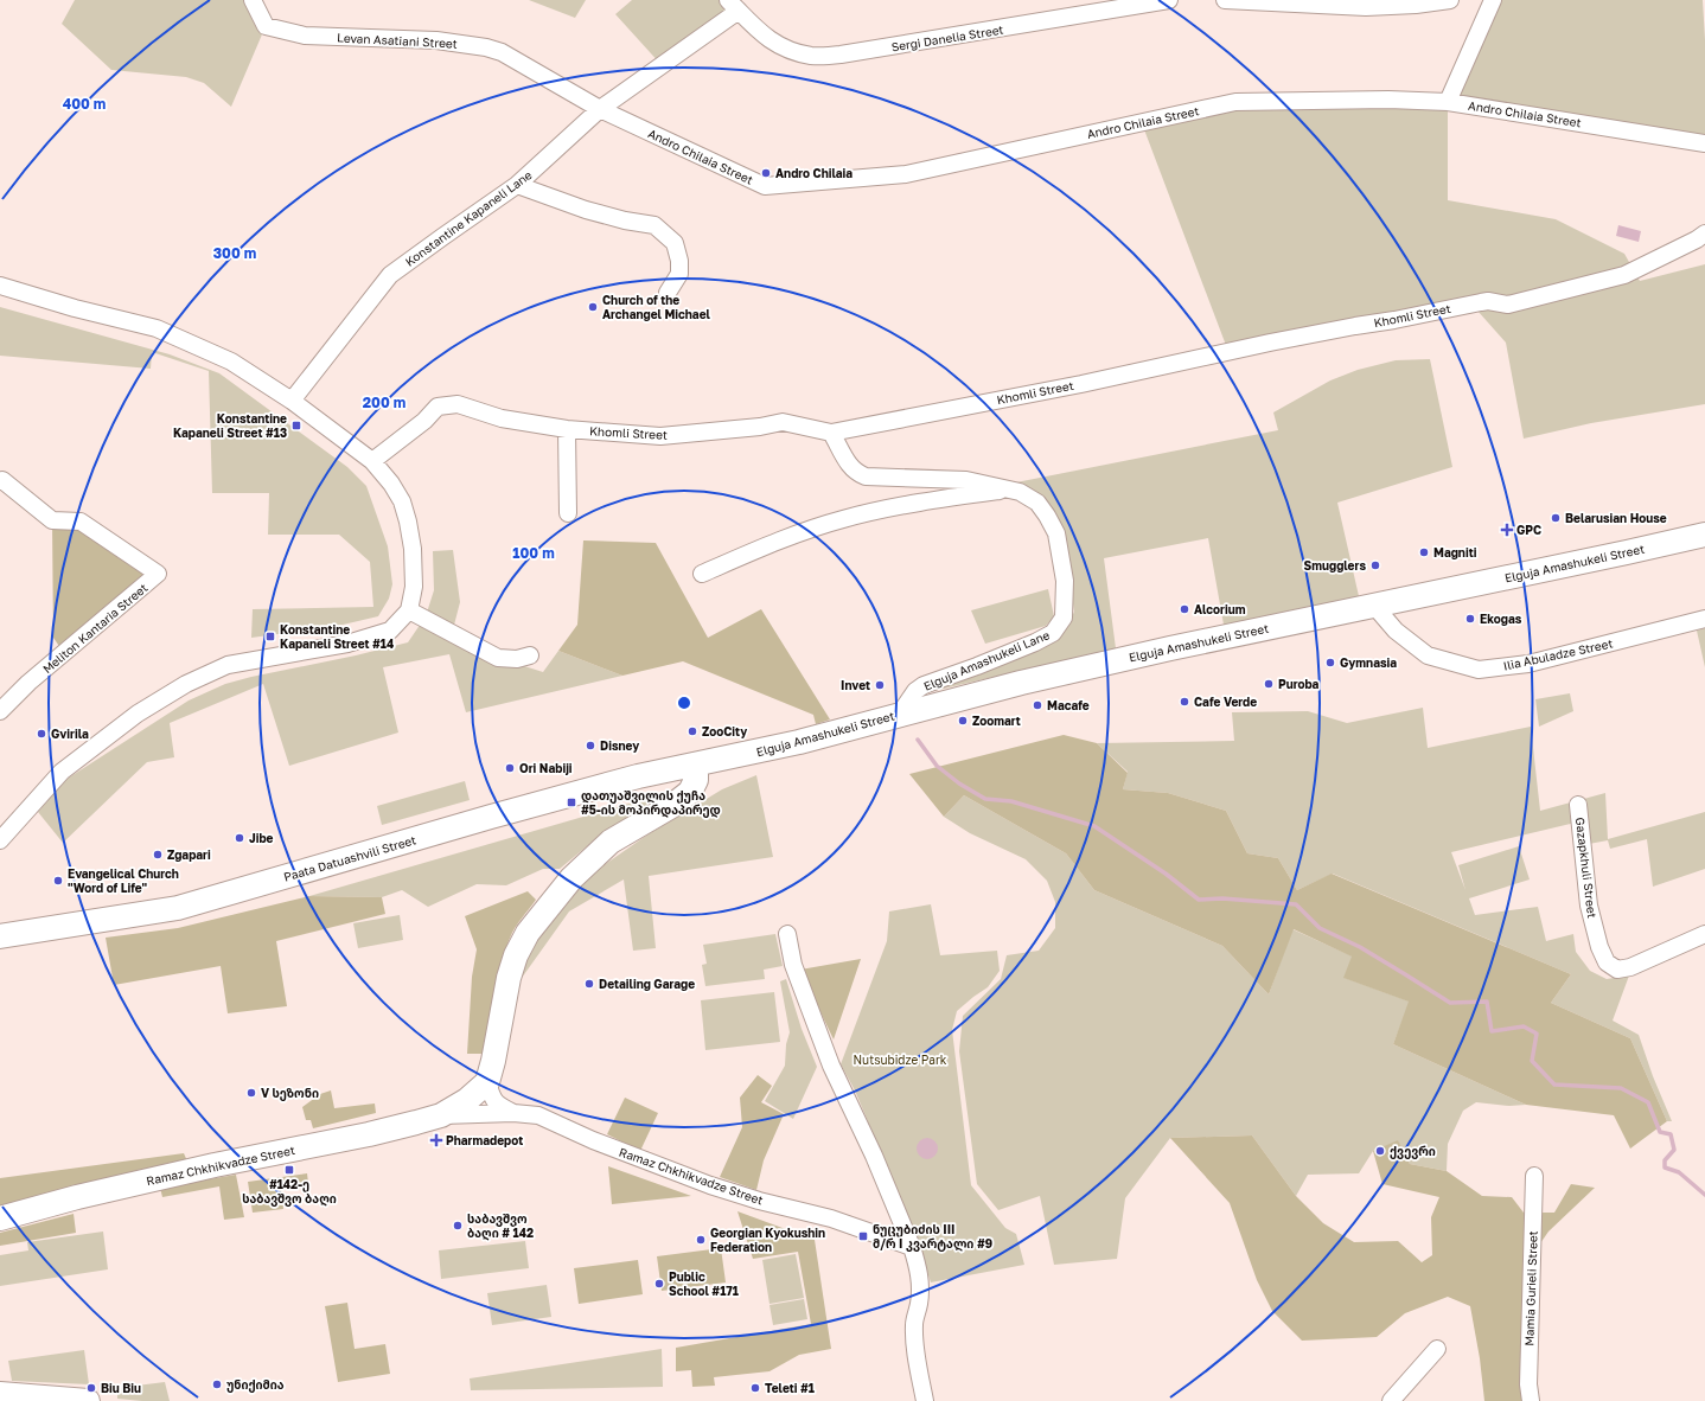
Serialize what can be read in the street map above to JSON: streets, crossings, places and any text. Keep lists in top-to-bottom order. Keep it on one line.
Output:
{"streets":{"main road":["Elguja Amashukeli Street","Paata Datuashvili Street","Ramaz Chkhikvadze Street"],"street":["Sergi Danelia Street","Levan Asatiani Street","Andro Chilaia Street","Konstantine Kapaneli Lane","Khomli Street","Meliton Kantaria Street","Ilia Abuladze Street","Elguja Amashukeli Lane","Gazapkhuli Street","Mamia Gurieli Street"]},"crossings":[["Sergi Danelia Street","Konstantine Kapaneli Lane"],["Levan Asatiani Street","Andro Chilaia Street"],["Levan Asatiani Street","Konstantine Kapaneli Lane"],["Andro Chilaia Street","Konstantine Kapaneli Lane"],["Khomli Street","Elguja Amashukeli Lane"],["Elguja Amashukeli Street","Ilia Abuladze Street"],["Elguja Amashukeli Street","Elguja Amashukeli Lane"],["Elguja Amashukeli Street","Paata Datuashvili Street"]],"parks":["Nutsubidze Park"],"places":{"other":["Andro Chilaia","Church of the Archangel Michael","Belarusian House","Magniti","Smugglers","Alcorium","Ekogas","Gymnasia","Puroba","Invet","Cafe Verde","Macafe","Zoomart","ZooCity","Gvirila","Disney","Ori Nabiji","Jibe","Zgapari","Evangelical Church \"Word of Life\"","Detailing Garage","V სეზონი","ქვევრი","საბავშვო ბაღი # 142","Georgian Kyokushin Federation","Public School #171","უნიქიმია","Biu Biu","Teleti #1"],"transit":["Konstantine Kapaneli Street #13","Konstantine Kapaneli Street #14","დათუაშვილის ქუჩა #5-ის მოპირდაპირედ","#142-ე საბავშვო ბაღი","ნუცუბიძის III მ/რ I კვარტალი #9"],"health":["GPC","Pharmadepot"]},"rings":["400 m","300 m","200 m","100 m"]}
